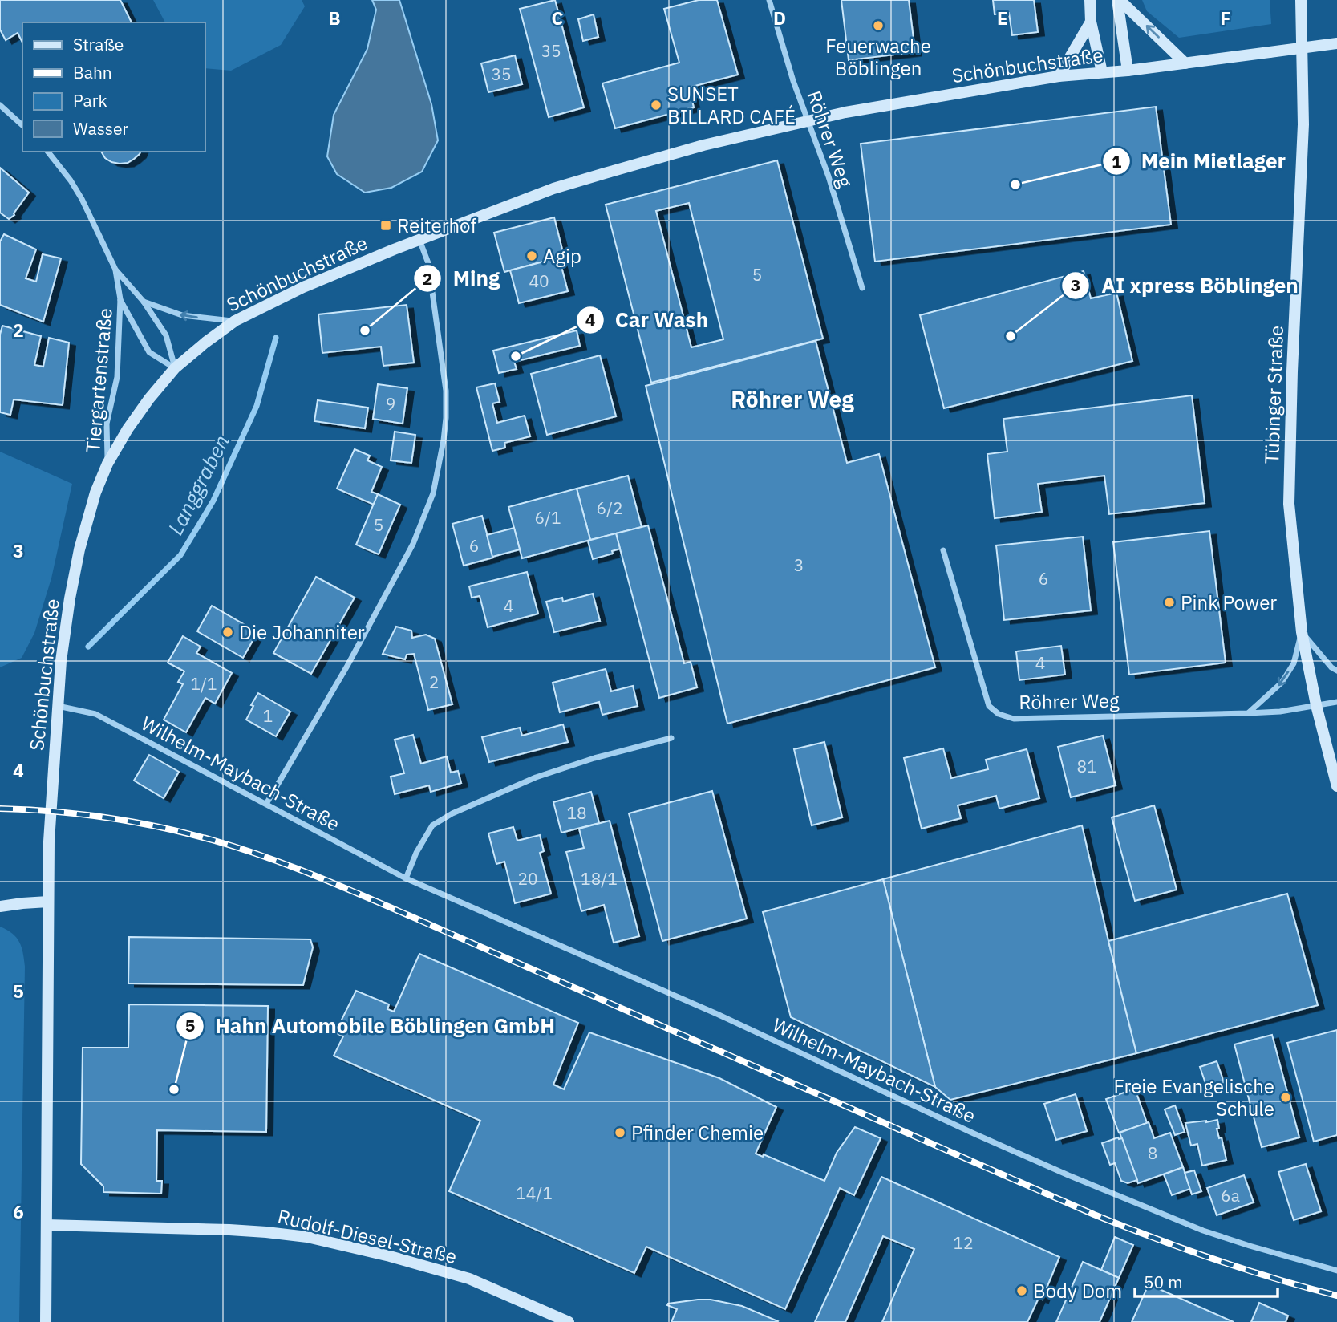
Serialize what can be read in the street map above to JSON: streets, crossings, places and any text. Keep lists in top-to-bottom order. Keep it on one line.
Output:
{"streets":{"street":["Schönbuchstraße","Röhrer Weg","Tiergartenstraße","Tübinger Straße","Wilhelm-Maybach-Straße","Rudolf-Diesel-Straße"]},"crossings":[["Schönbuchstraße","Röhrer Weg"],["Schönbuchstraße","Tiergartenstraße"],["Schönbuchstraße","Wilhelm-Maybach-Straße"],["Schönbuchstraße","Rudolf-Diesel-Straße"],["Röhrer Weg","Tübinger Straße"]],"districts":["Röhrer Weg"],"water":["Langgraben"],"places":{"other":["Feuerwache Böblingen","SUNSET BILLARD CAFÉ","Mein Mietlager","Agip","Ming","AI xpress Böblingen","Car Wash","Pink Power","Die Johanniter","Hahn Automobile Böblingen GmbH","Freie Evangelische Schule","Pfinder Chemie","Body Dom"],"transit":["Reiterhof"]},"house_numbers":["35","35","5","40","9","6/2","6/1","5","6","3","6","4","4","2","1/1","1","81","18","20","18/1","8","14/1","6a","12"],"legend":["Straße","Bahn","Park","Wasser"],"scale_bar":"50 m","grid":{"columns":["B","C","D","E","F"],"rows":["2","3","4","5","6"]}}
